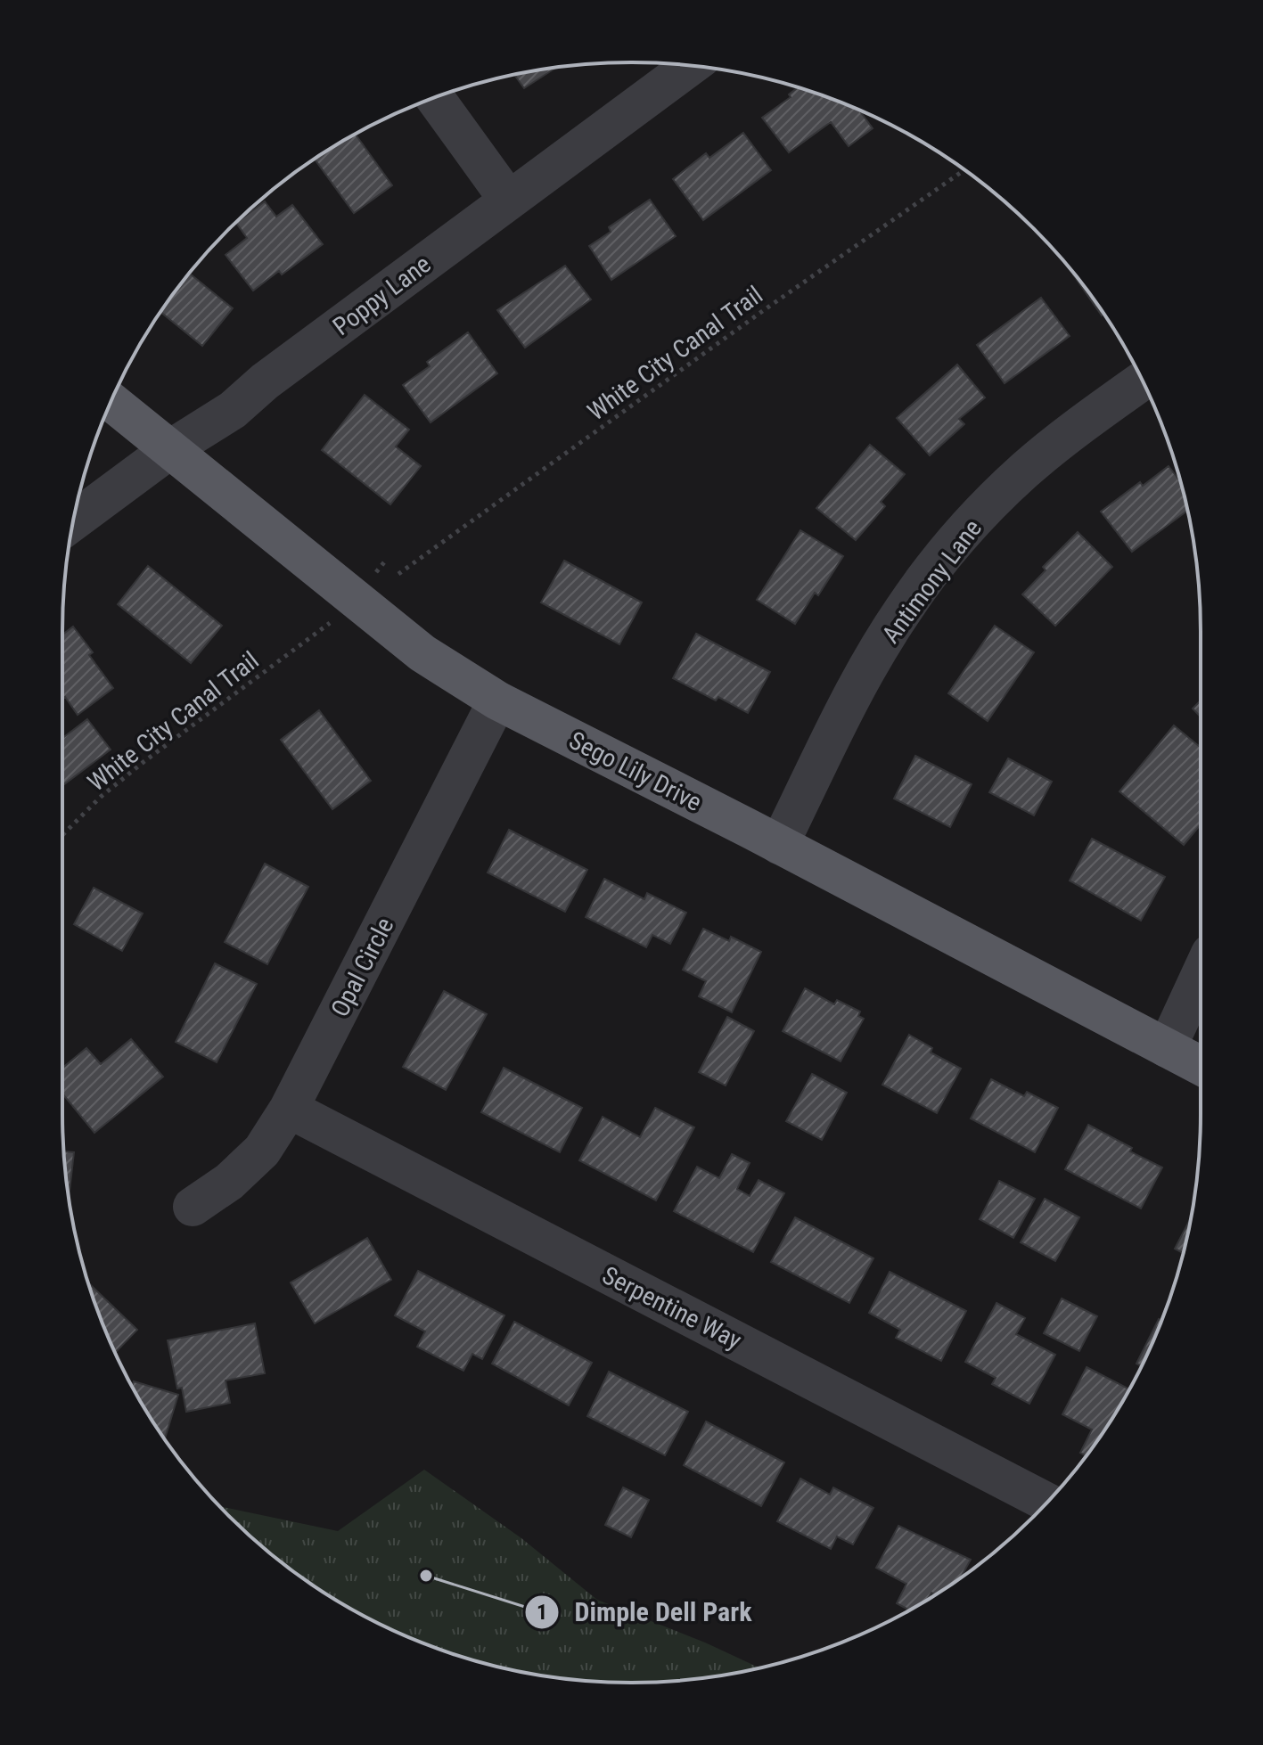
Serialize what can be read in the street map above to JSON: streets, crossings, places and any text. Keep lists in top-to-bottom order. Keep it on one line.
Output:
{"streets":{"main road":["Sego Lily Drive"],"street":["Poppy Lane","Antimony Lane","Opal Circle","Serpentine Way"],"path":["White City Canal Trail"]},"crossings":[["Poppy Lane","Sego Lily Drive"],["Antimony Lane","Sego Lily Drive"],["Sego Lily Drive","Opal Circle"],["Opal Circle","Serpentine Way"]],"places":["Dimple Dell Park"]}
